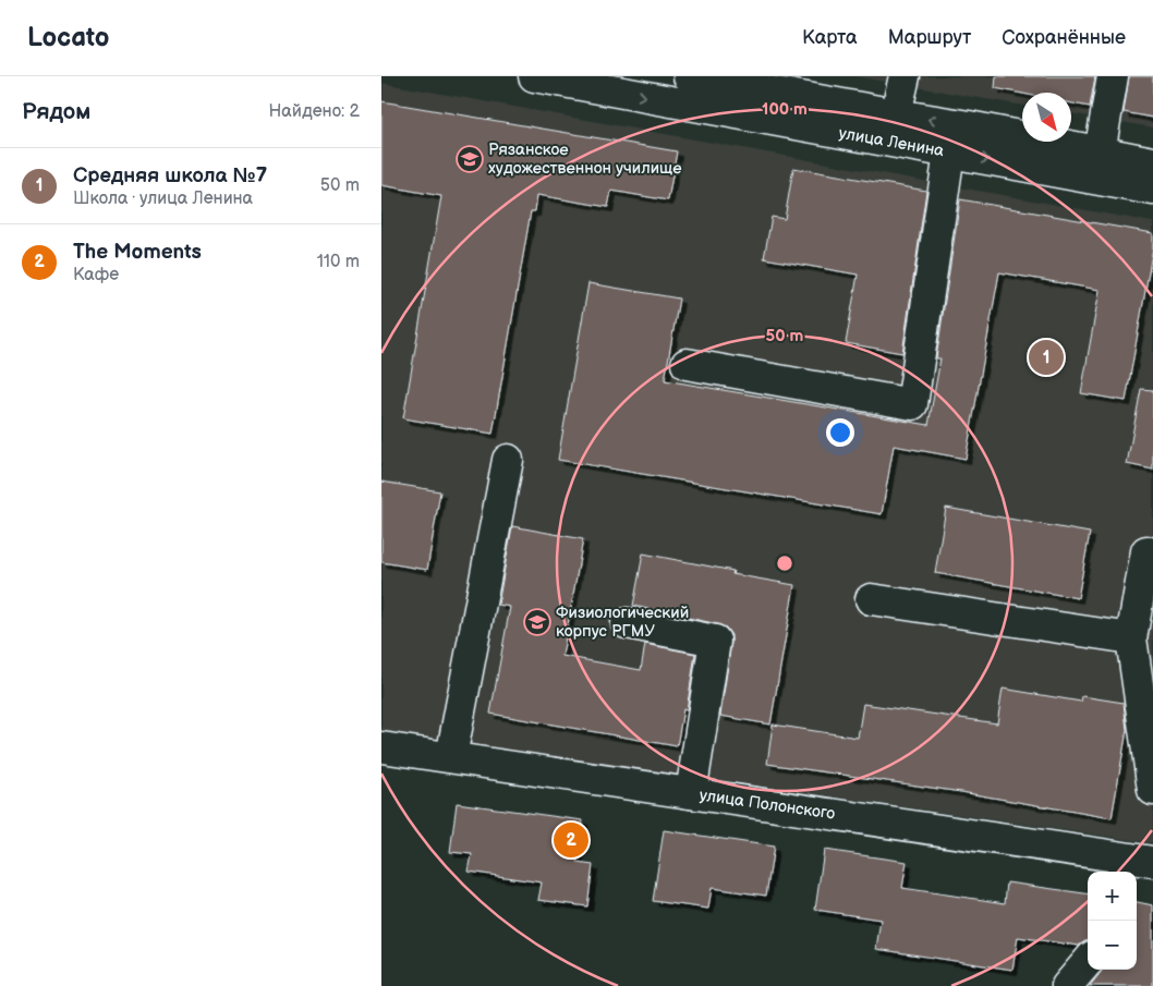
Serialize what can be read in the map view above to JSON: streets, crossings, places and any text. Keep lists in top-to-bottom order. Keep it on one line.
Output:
{"streets":{"main road":["улица Ленина","улица Полонского"]},"places":{"school or university":["Рязанское художественнон училище","Физиологический корпус РГМУ"]},"north":"bottom right","page":{"header":"Locato","nav":["Карта","Маршрут","Сохранённые"],"heading":["Рядом","Найдено: 2"],"list":[{"mark":"1","name":"Средняя школа №7","note":"Школа · улица Ленина","value":"50 m"},{"mark":"2","name":"The Moments","note":"Кафе","value":"110 m"}],"pins":["1","2"],"map_buttons":["+","−"]},"rings":["100 m","50 m"]}
